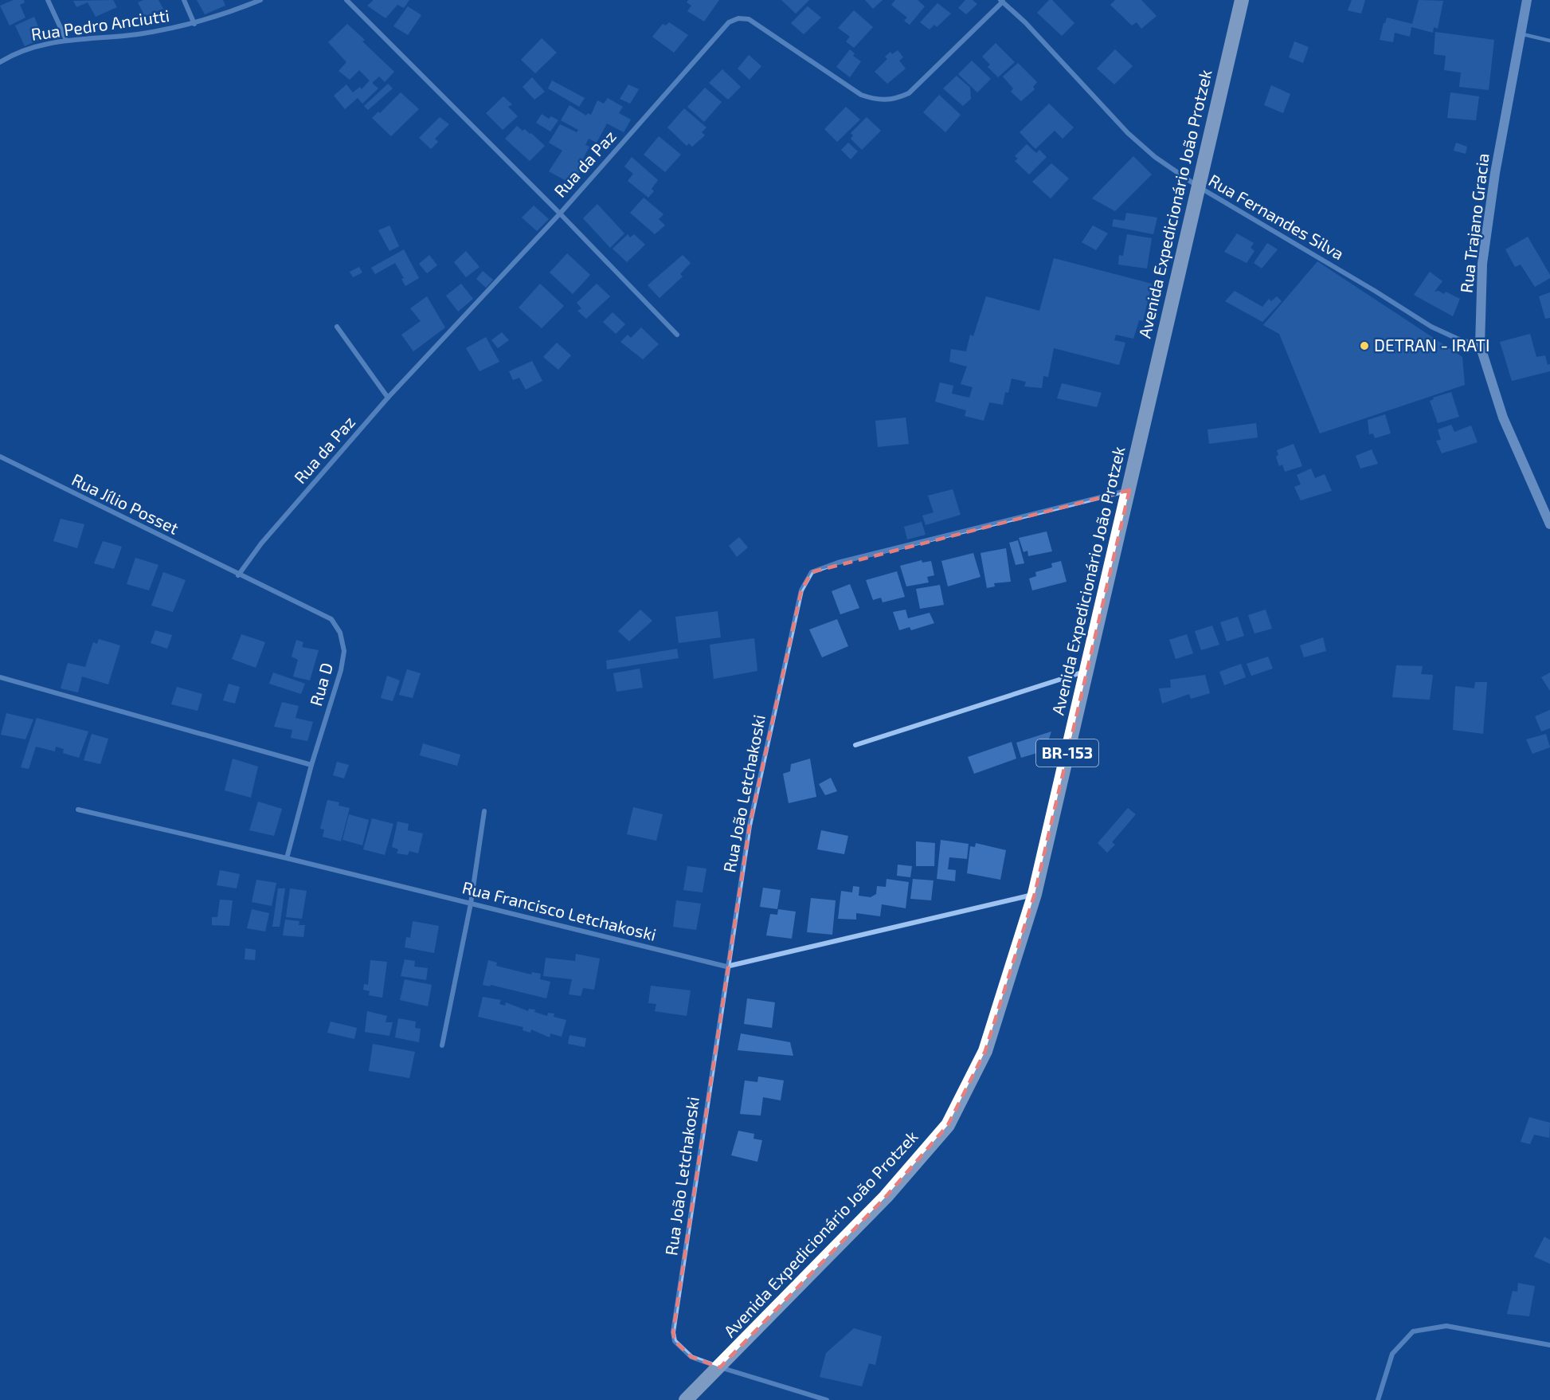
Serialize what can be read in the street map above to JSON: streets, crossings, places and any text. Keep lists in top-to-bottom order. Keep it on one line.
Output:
{"streets":{"highway":["Avenida Expedicionário João Protzek","BR-153"],"main road":["Rua Trajano Gracia"],"street":["Rua Pedro Anciutti","Rua da Paz","Rua Fernandes Silva","Rua Jílio Posset","Rua D","Rua João Letchakoski","Rua Francisco Letchakoski"]},"crossings":[["Rua da Paz","Rua Fernandes Silva"],["Rua da Paz","Rua Jílio Posset"],["Rua da Paz","Rua D"],["Avenida Expedicionário João Protzek","Rua Fernandes Silva"],["Avenida Expedicionário João Protzek","Rua João Letchakoski"],["Avenida Expedicionário João Protzek","Rua Francisco Letchakoski"],["Rua Fernandes Silva","Rua Trajano Gracia"],["Rua Jílio Posset","Rua D"],["Rua D","Rua Francisco Letchakoski"],["Rua João Letchakoski","Rua Francisco Letchakoski"]],"places":["DETRAN - IRATI"]}
